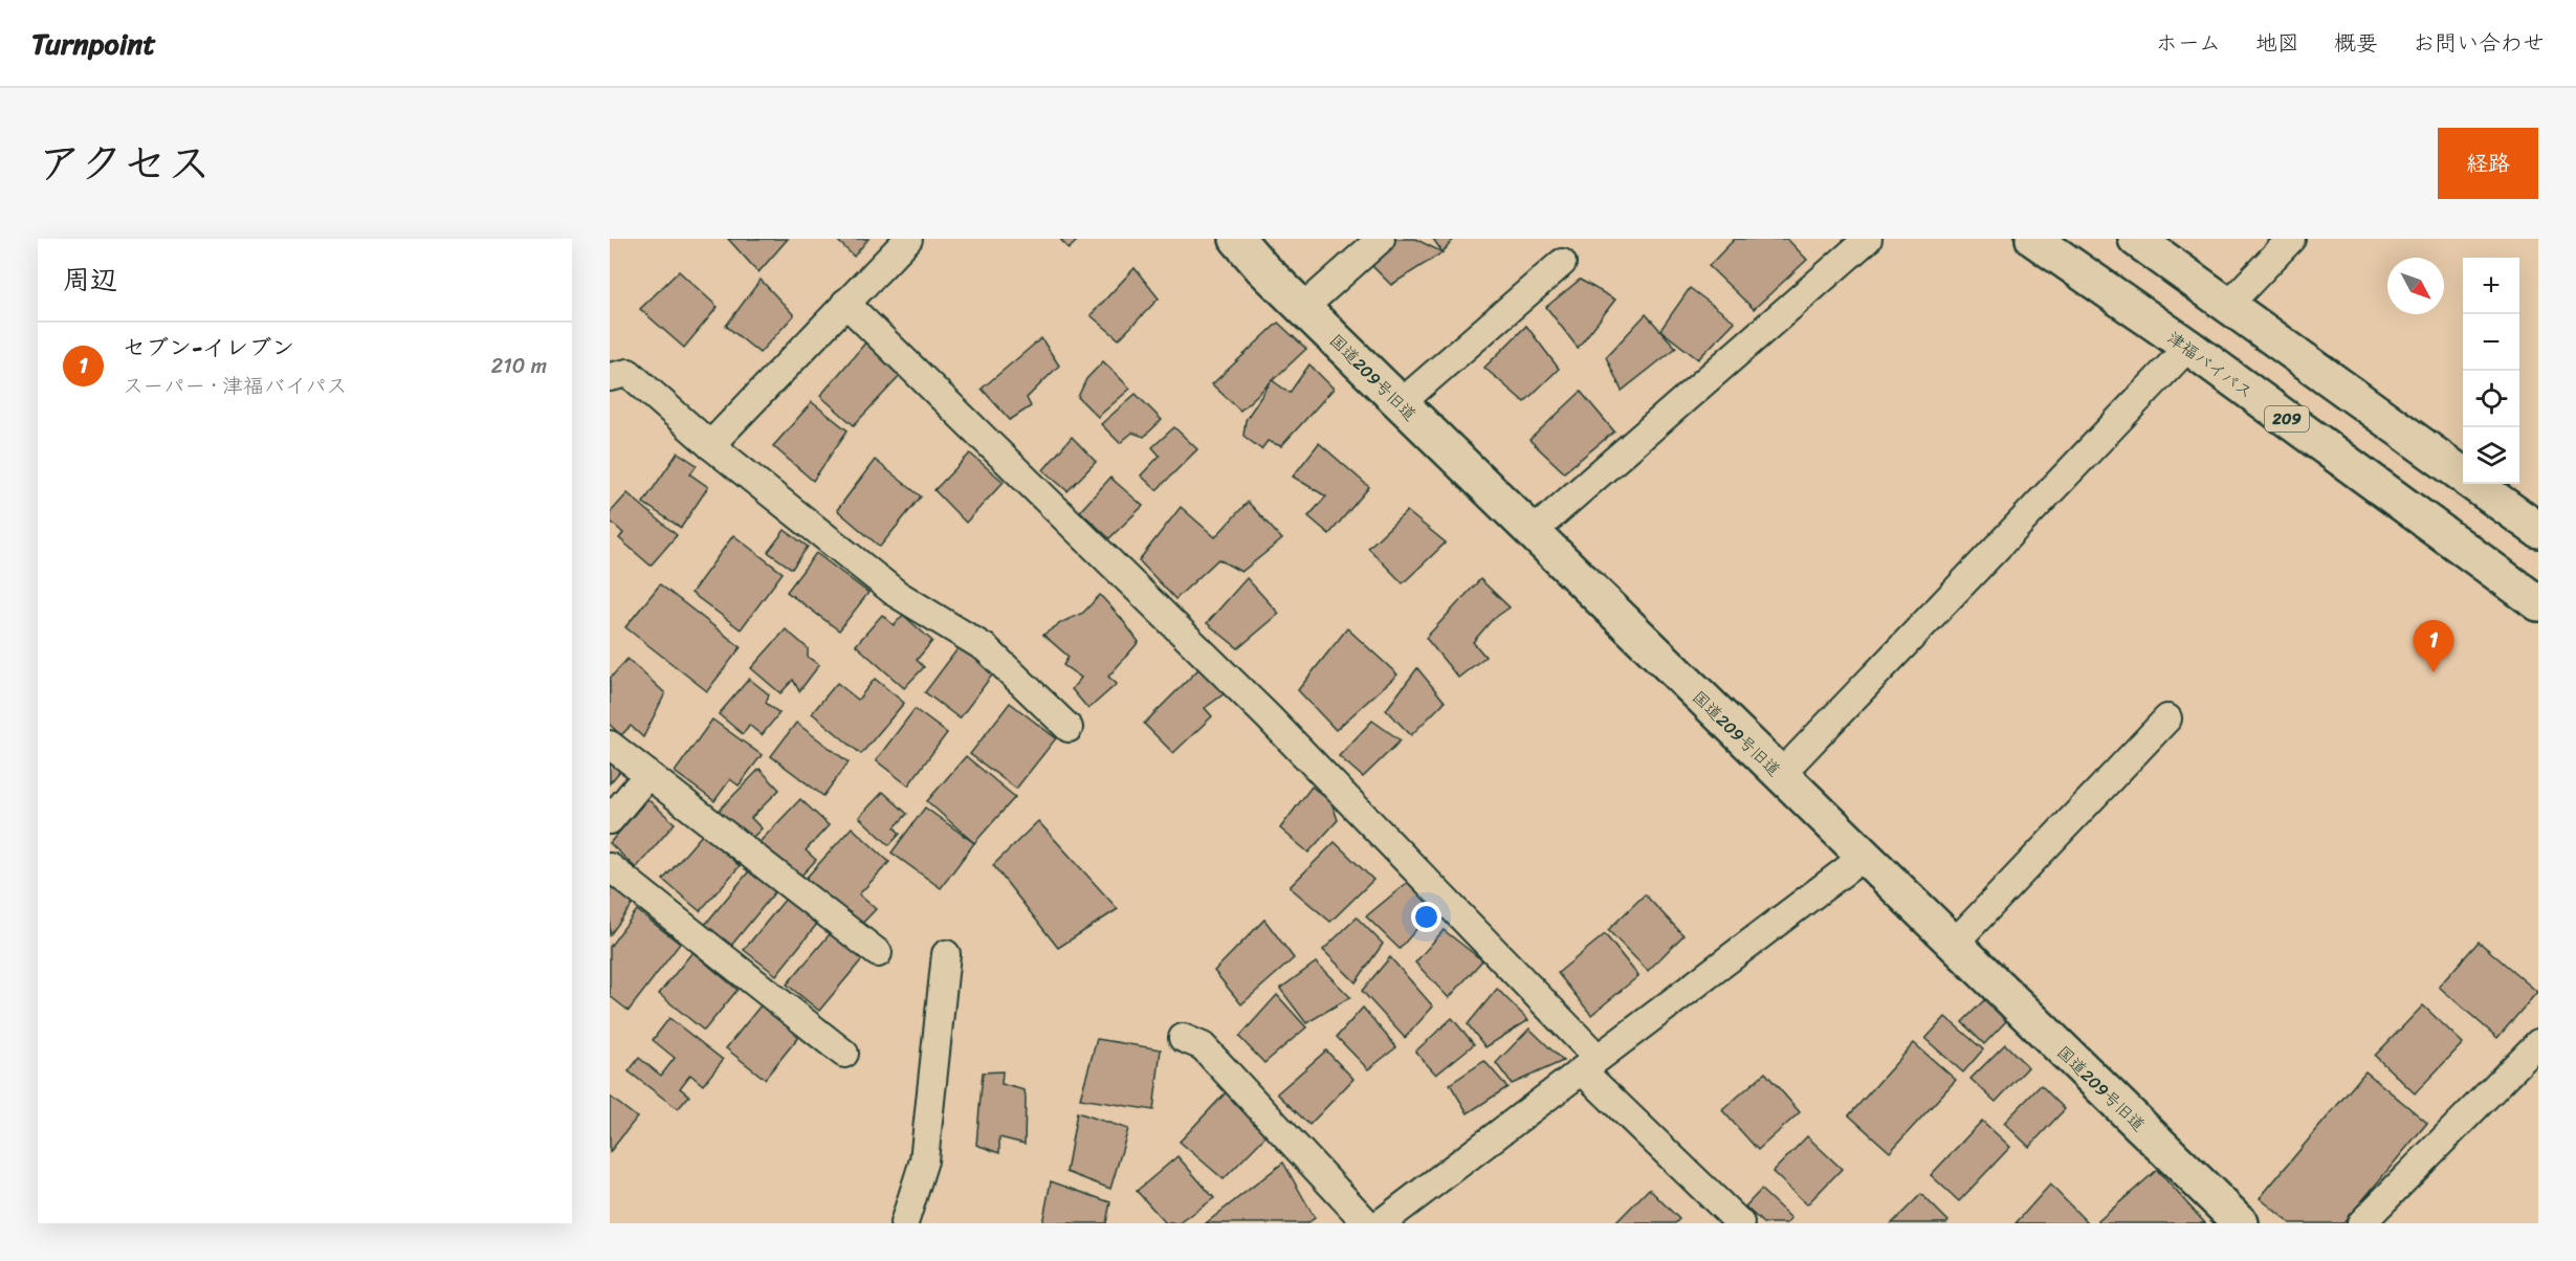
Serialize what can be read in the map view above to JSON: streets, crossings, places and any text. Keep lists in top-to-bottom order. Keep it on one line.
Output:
{"streets":{"main road":["津福バイパス","国道209号旧道","209"]},"north":"bottom right","page":{"header":"Turnpoint","nav":["ホーム","地図","概要","お問い合わせ"],"title":"アクセス","buttons":"経路","heading":"周辺","map_buttons":["+","−"],"list":[{"mark":"1","name":"セブン-イレブン","note":"スーパー · 津福バイパス","value":"210 m"}],"pins":"1"}}
